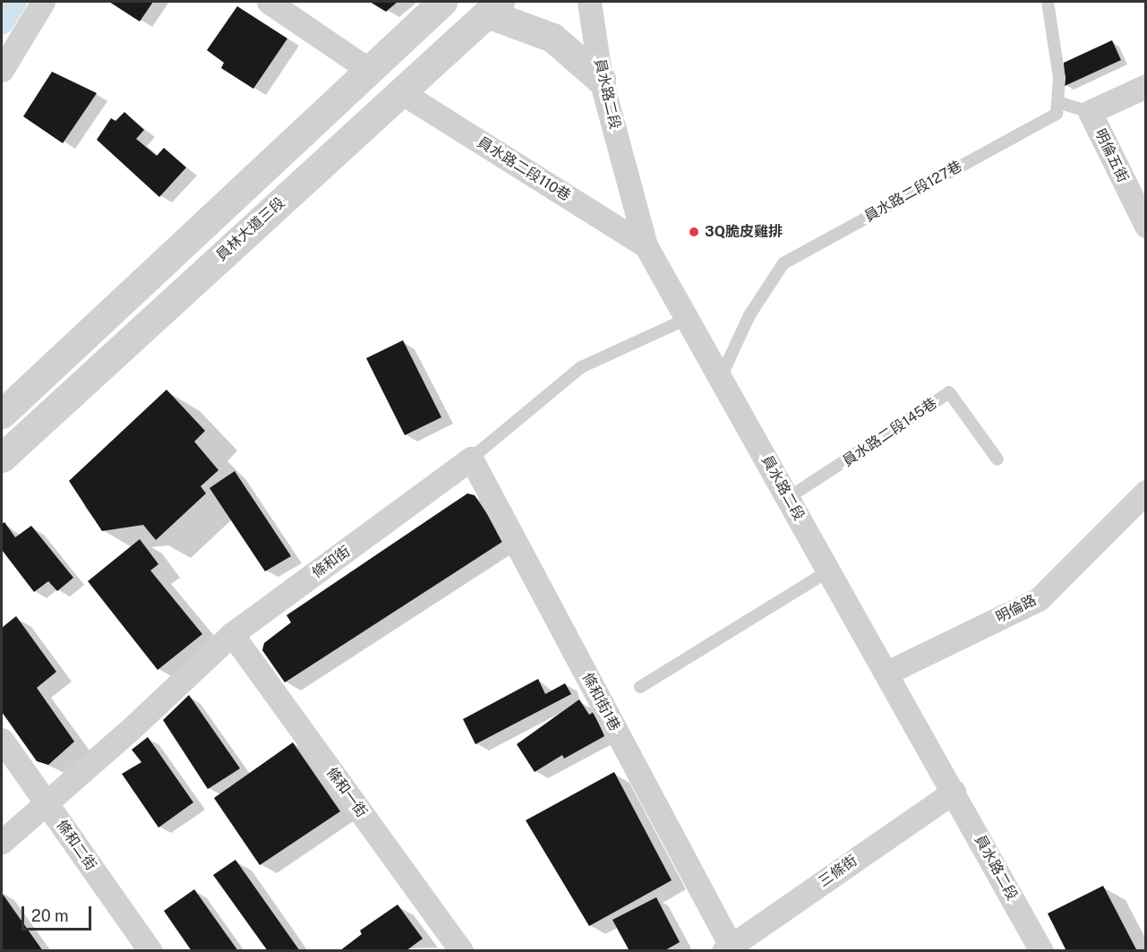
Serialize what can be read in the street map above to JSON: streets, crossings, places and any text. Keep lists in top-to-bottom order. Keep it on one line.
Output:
{"streets":{"street":["員水路二段","明倫五街","員水路二段110巷","員林大道三段","條和街","明倫路","條和街1巷","條和一街","條和二街","三條街"],"lane":["員水路二段127巷","員水路二段145巷"]},"crossings":[["員水路二段","員水路二段110巷"],["員水路二段","員水路二段127巷"],["員水路二段","員水路二段145巷"],["員水路二段","條和街"],["員水路二段","明倫路"],["員水路二段","三條街"],["員水路二段110巷","員林大道三段"],["條和街","條和街1巷"],["條和街","條和一街"],["條和街","條和二街"],["條和街1巷","三條街"]],"places":["3Q脆皮雞排"],"scale_bar":"20 m"}
